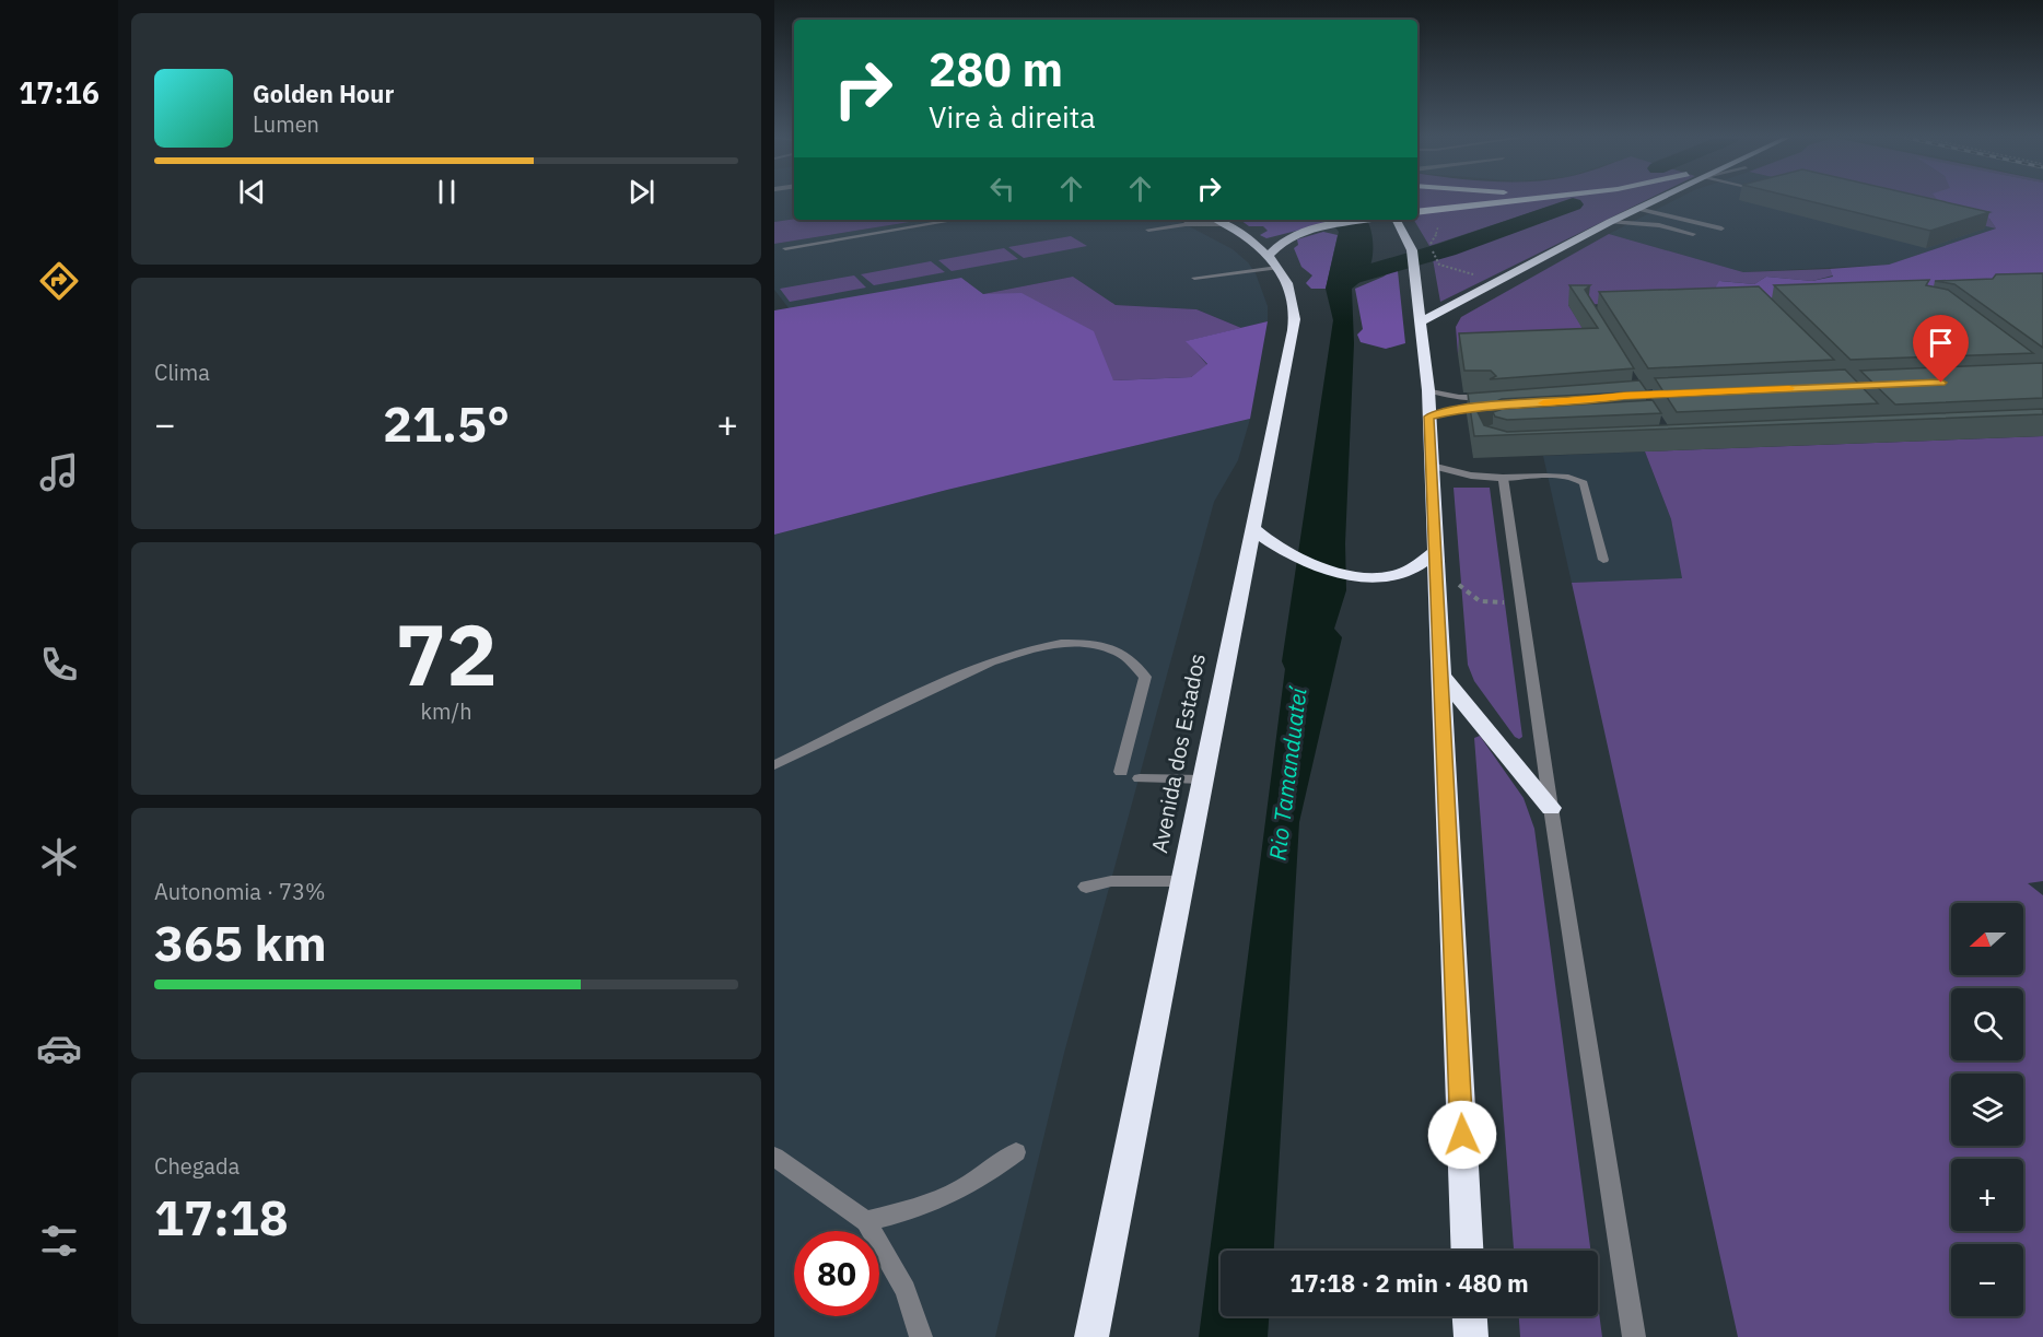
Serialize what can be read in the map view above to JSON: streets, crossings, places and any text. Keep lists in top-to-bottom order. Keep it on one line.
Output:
{"streets":{"highway":["Avenida dos Estados"]},"water":["Rio Tamanduateí"],"north":"left","page":{"tabs":"17:16","turn":["280 m","Vire à direita"],"song":["Golden Hour","Lumen"],"tile":["Clima",["72","km/h"],["Autonomia · 73%","365 km"],["Chegada","17:18"]],"heat":["−","21.5°","+"],"map_buttons":["+","−"],"limit":"80","trip":"17:18 · 2 min · 480 m"}}
